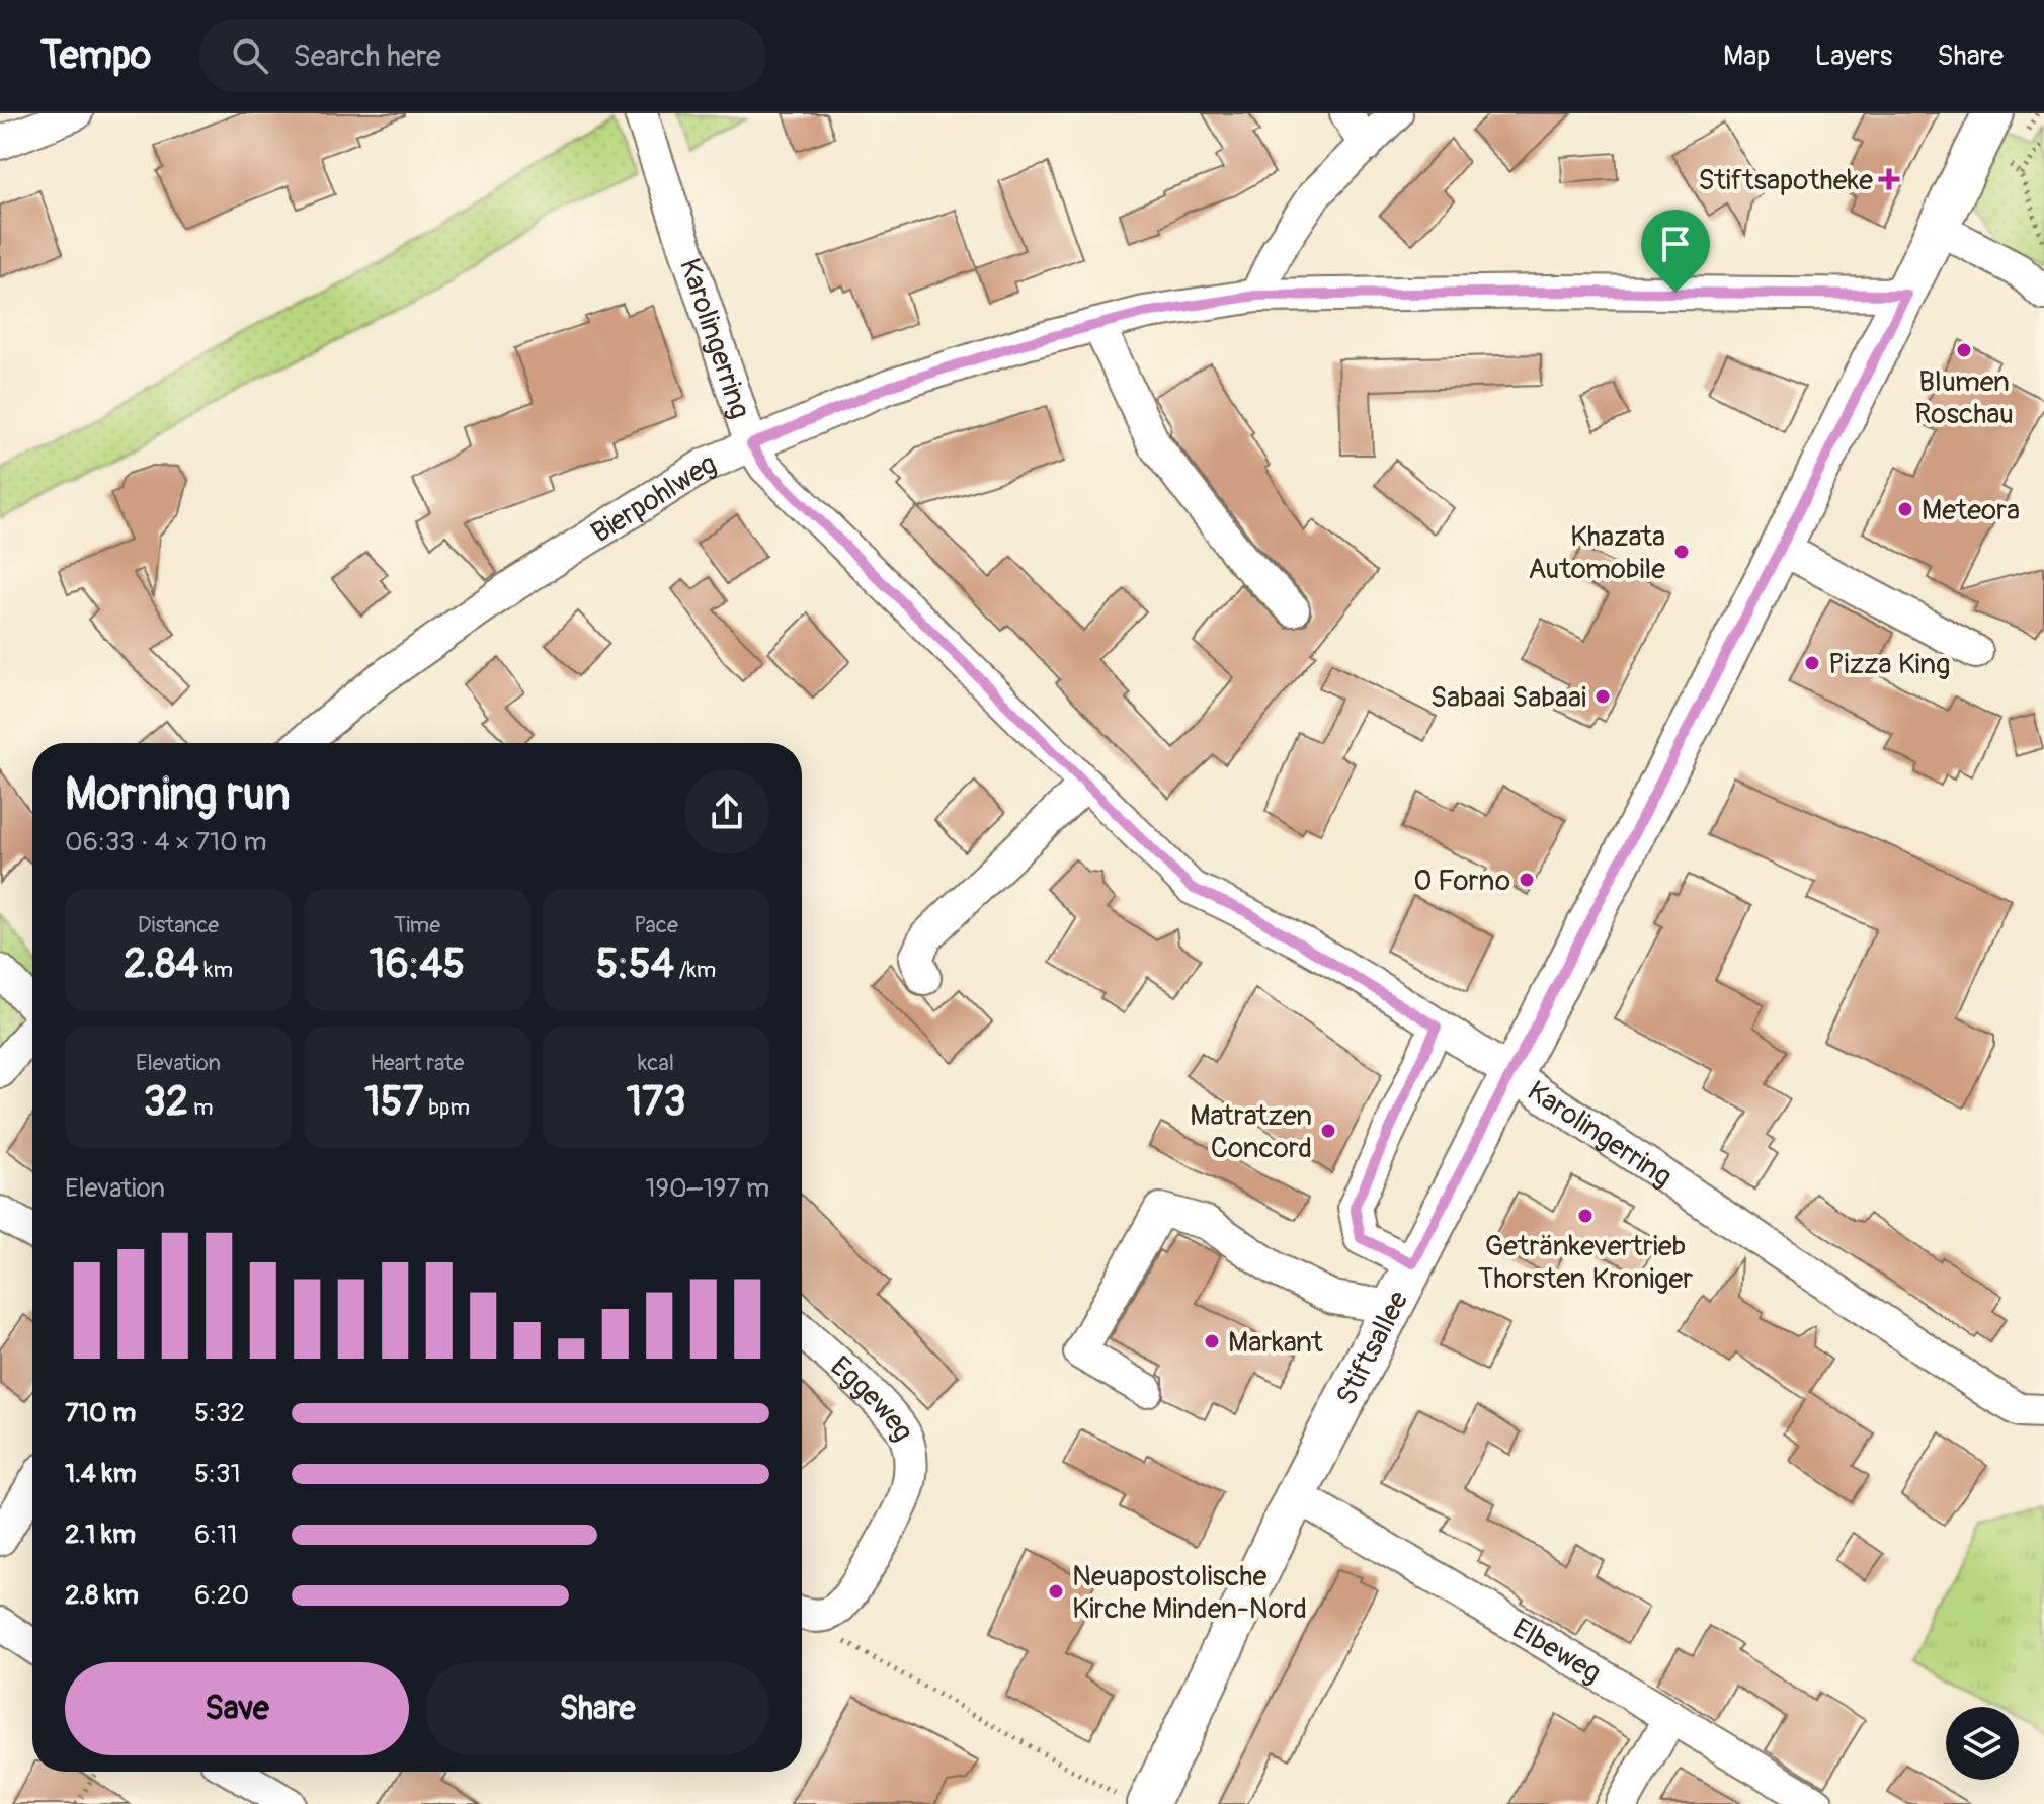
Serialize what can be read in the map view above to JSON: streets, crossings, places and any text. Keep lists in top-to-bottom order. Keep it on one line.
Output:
{"streets":{"main road":["Stiftsallee"],"street":["Karolingerring","Bierpohlweg","Eggeweg","Elbeweg"]},"crossings":[["Karolingerring","Bierpohlweg"],["Karolingerring","Stiftsallee"],["Bierpohlweg","Stiftsallee"],["Stiftsallee","Elbeweg"]],"places":{"health":["Stiftsapotheke"],"other":["Blumen Roschau","Meteora","Khazata Automobile","Pizza King","Sabaai Sabaai","O Forno","Matratzen Concord","Getränkevertrieb Thorsten Kroniger","Markant","Neuapostolische Kirche Minden-Nord"]},"page":{"header":"Tempo","search":"Search here","nav":["Map","Layers","Share"],"heading":["Morning run","06:33 · 4 × 710 m"],"stats":[["Distance","2.84 km"],["Time","16:45"],["Pace","5:54 /km"],["Elevation","32 m"],["Heart rate","157 bpm"],["kcal","173"]],"chart":["Elevation","190–197 m"],"list":[{"name":"710 m","note":"5:32"},{"name":"1.4 km","note":"5:31"},{"name":"2.1 km","note":"6:11"},{"name":"2.8 km","note":"6:20"}],"buttons":["Save","Share"]}}
